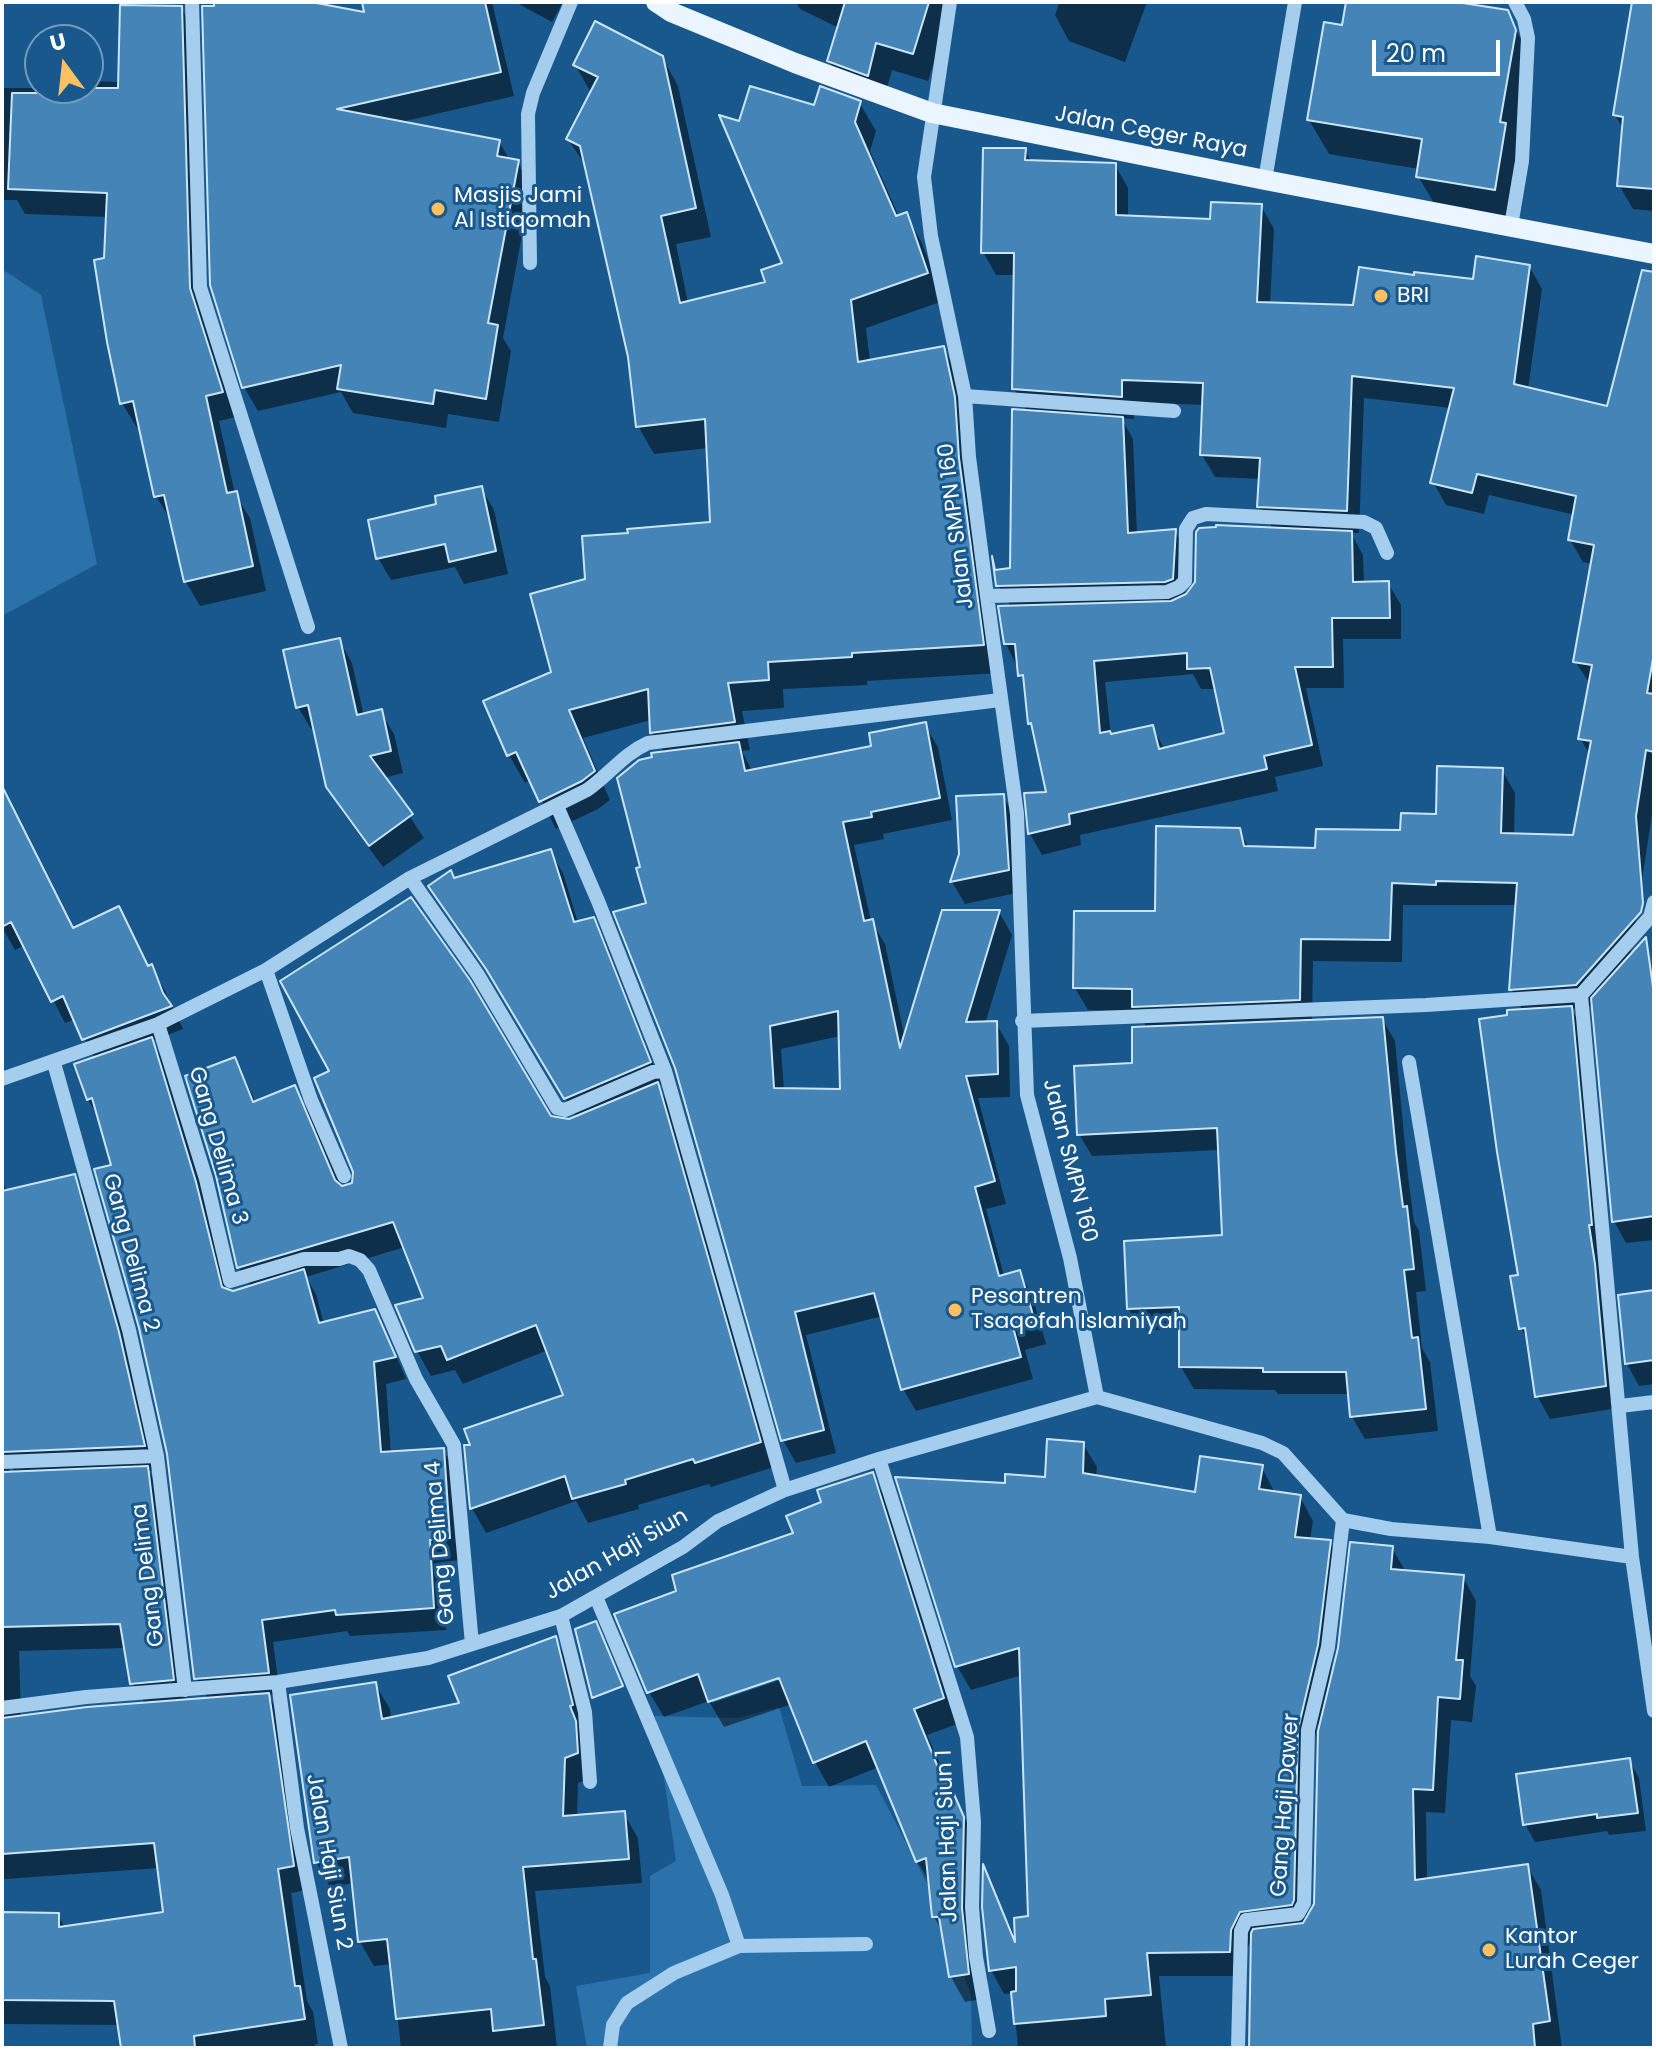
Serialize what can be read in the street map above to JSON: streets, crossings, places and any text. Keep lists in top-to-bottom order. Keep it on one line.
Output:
{"streets":{"main road":["Jalan Ceger Raya"],"street":["Jalan SMPN 160","Gang Delima 3","Gang Delima 2","Gang Delima 4","Jalan Haji Siun","Gang Delima","Gang Haji Dawer","Jalan Haji Siun 1","Jalan Haji Siun 2"]},"crossings":[["Jalan Ceger Raya","Jalan SMPN 160"],["Jalan SMPN 160","Jalan Haji Siun"],["Gang Delima 3","Gang Delima 4"],["Gang Delima 2","Gang Delima"],["Gang Delima 4","Jalan Haji Siun"],["Jalan Haji Siun","Gang Delima"],["Jalan Haji Siun","Jalan Haji Siun 1"],["Jalan Haji Siun","Jalan Haji Siun 2"]],"places":["Masjis Jami Al Istiqomah","BRI","Pesantren Tsaqofah Islamiyah","Kantor Lurah Ceger"],"scale_bar":"20 m","north":"top"}
